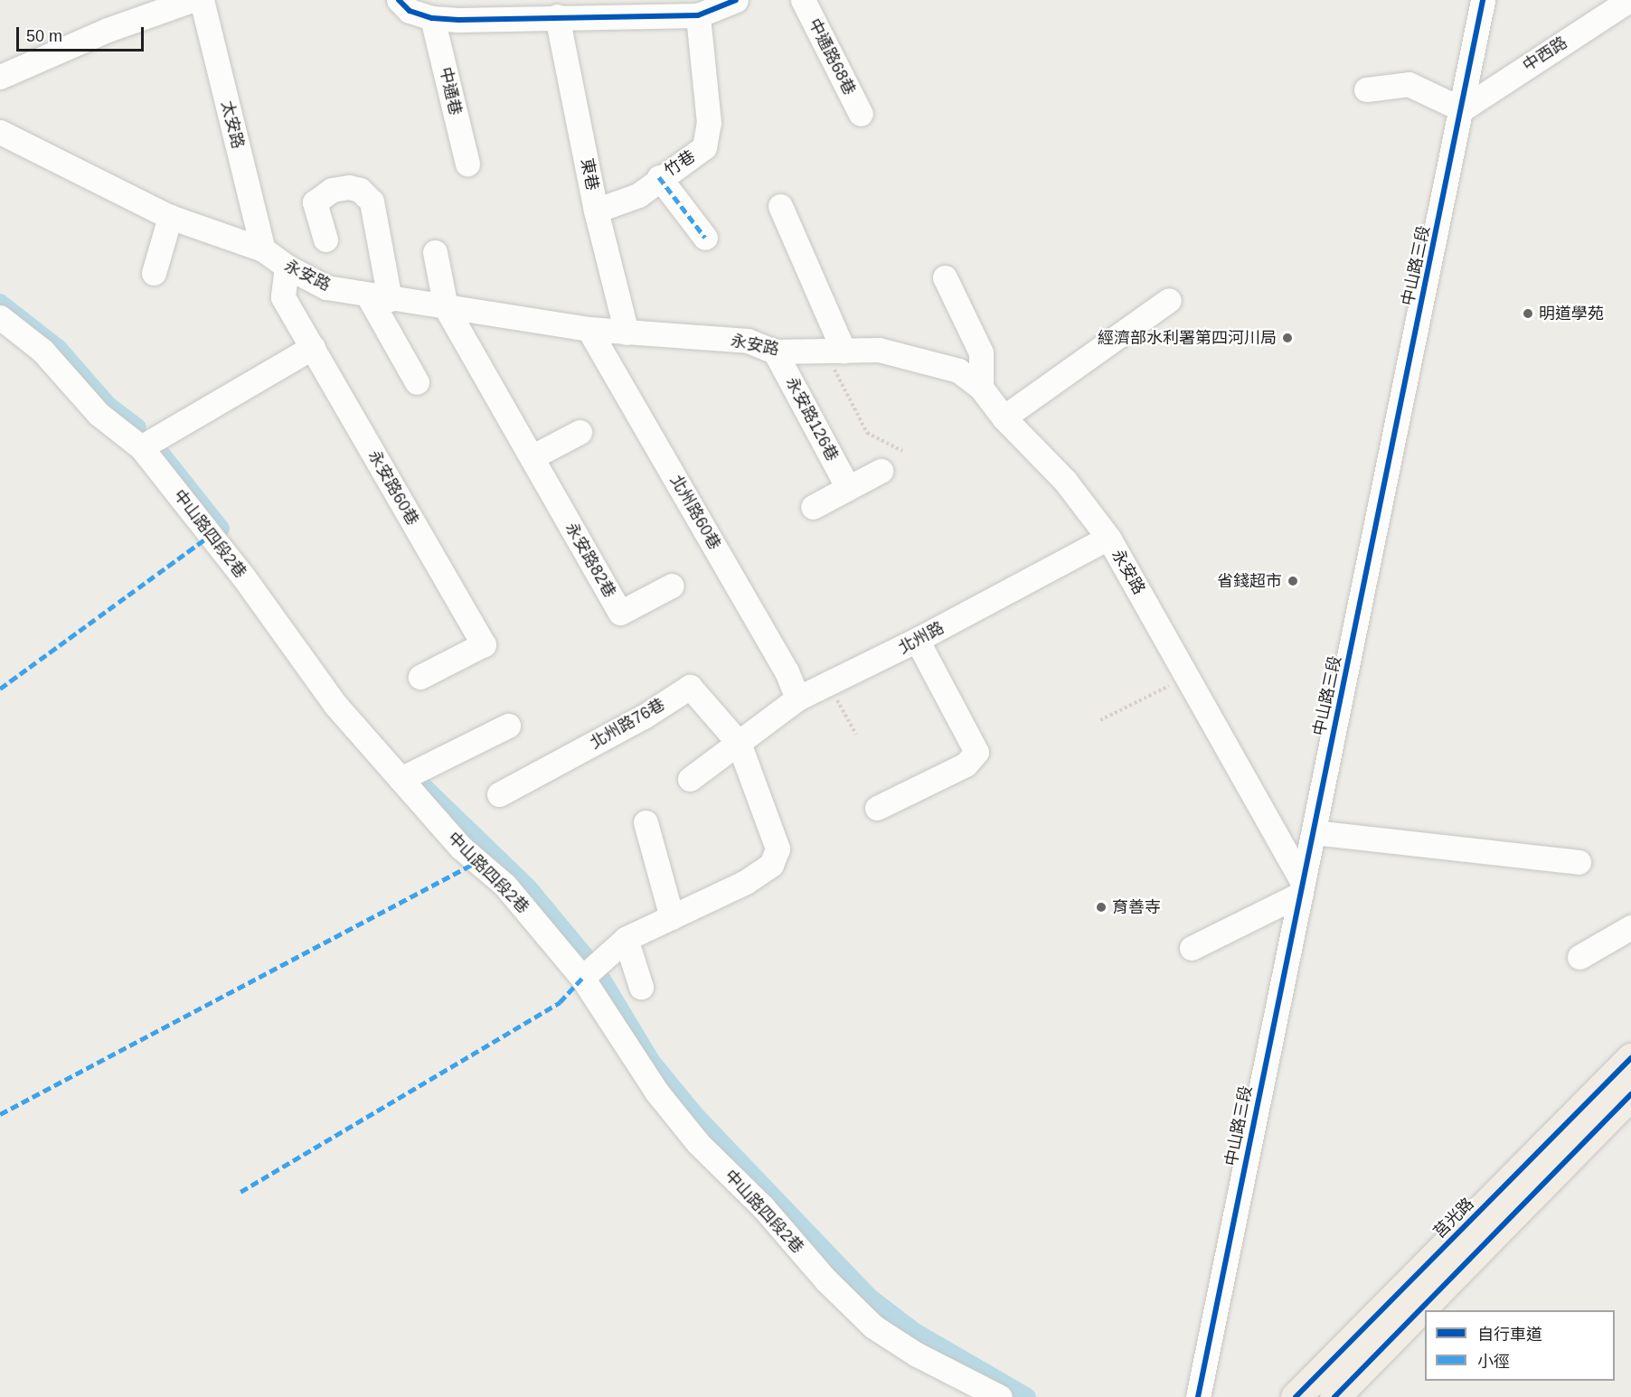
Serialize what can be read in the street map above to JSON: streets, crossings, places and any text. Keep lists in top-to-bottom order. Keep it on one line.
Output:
{"streets":{"main road":["莒光路"],"street":["中西路","中通路68巷","中通巷","太安路","竹巷","東巷","中山路三段","永安路","永安路126巷","永安路60巷","北州路60巷","中山路四段2巷","永安路82巷","北州路","北州路76巷"]},"crossings":[["中西路","中山路三段"],["太安路","永安路"],["竹巷","東巷"],["東巷","永安路"],["中山路三段","永安路"],["永安路","永安路126巷"],["永安路","永安路60巷"],["永安路","北州路60巷"],["永安路","永安路82巷"],["永安路","北州路"],["北州路60巷","北州路"],["北州路","北州路76巷"]],"places":["明道學苑","經濟部水利署第四河川局","省錢超市","育善寺"],"legend":["自行車道","小徑"],"scale_bar":"50 m"}
